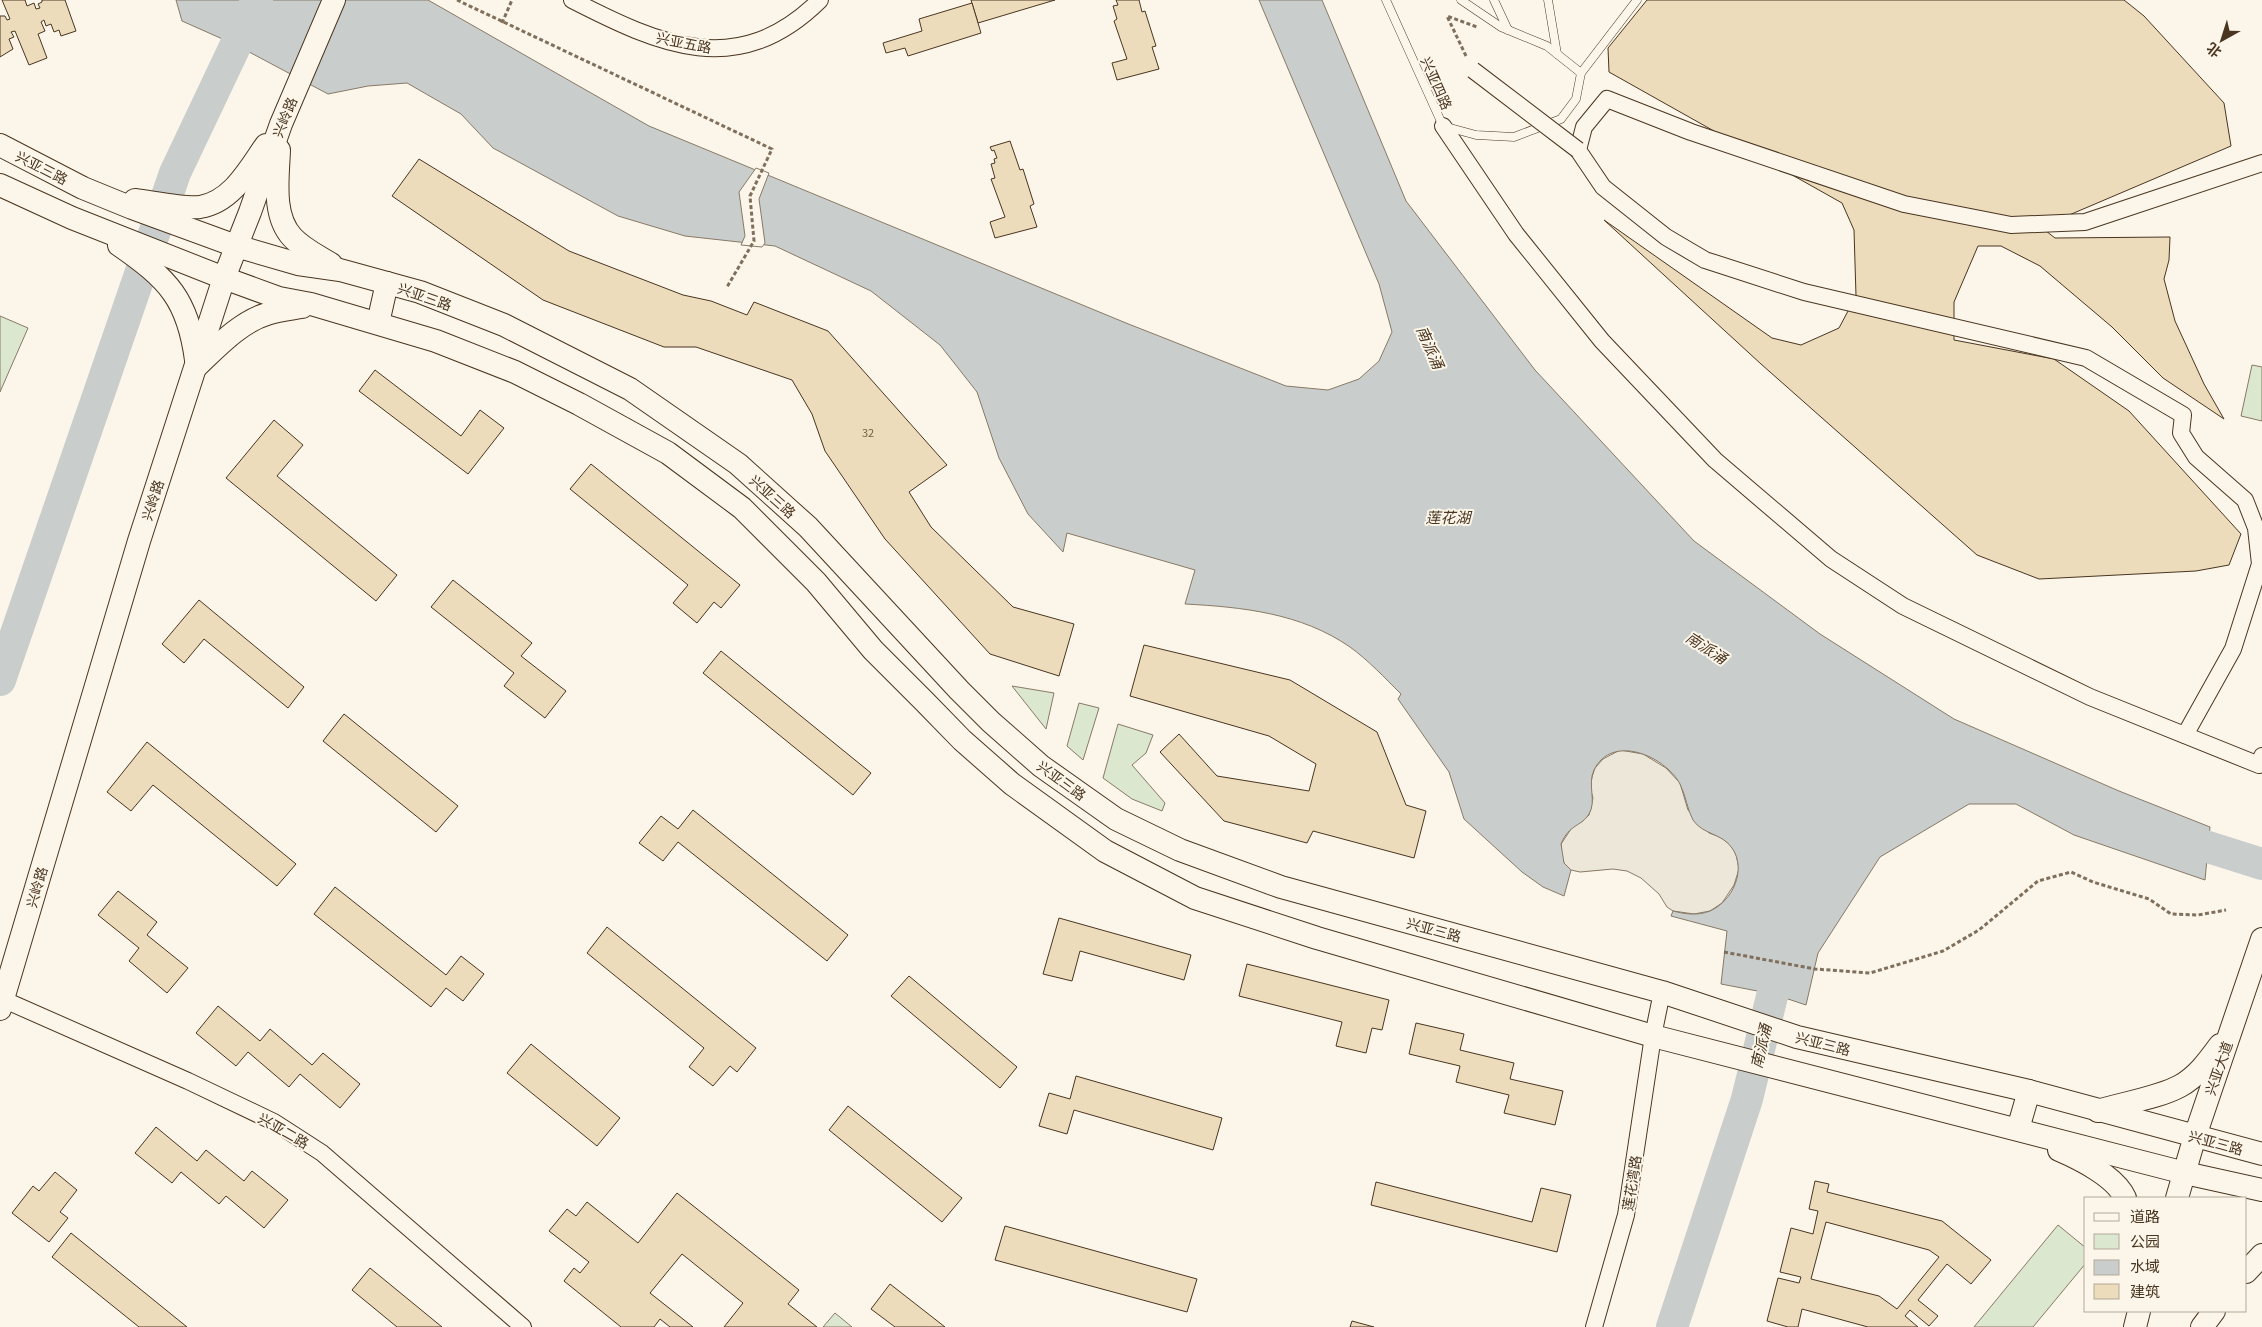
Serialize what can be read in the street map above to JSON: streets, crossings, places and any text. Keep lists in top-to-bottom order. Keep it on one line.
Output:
{"streets":{"street":["兴亚五路","兴岭路","兴亚三路","兴亚大道","兴亚二路","莲花湾路"],"lane":["兴亚四路"]},"crossings":[["兴岭路","兴亚三路"],["兴岭路","兴亚二路"],["兴亚三路","兴亚大道"],["兴亚三路","莲花湾路"]],"water":["南派涌","莲花湖"],"house_numbers":["32"],"legend":["道路","公园","水域","建筑"],"north":"bottom left"}
